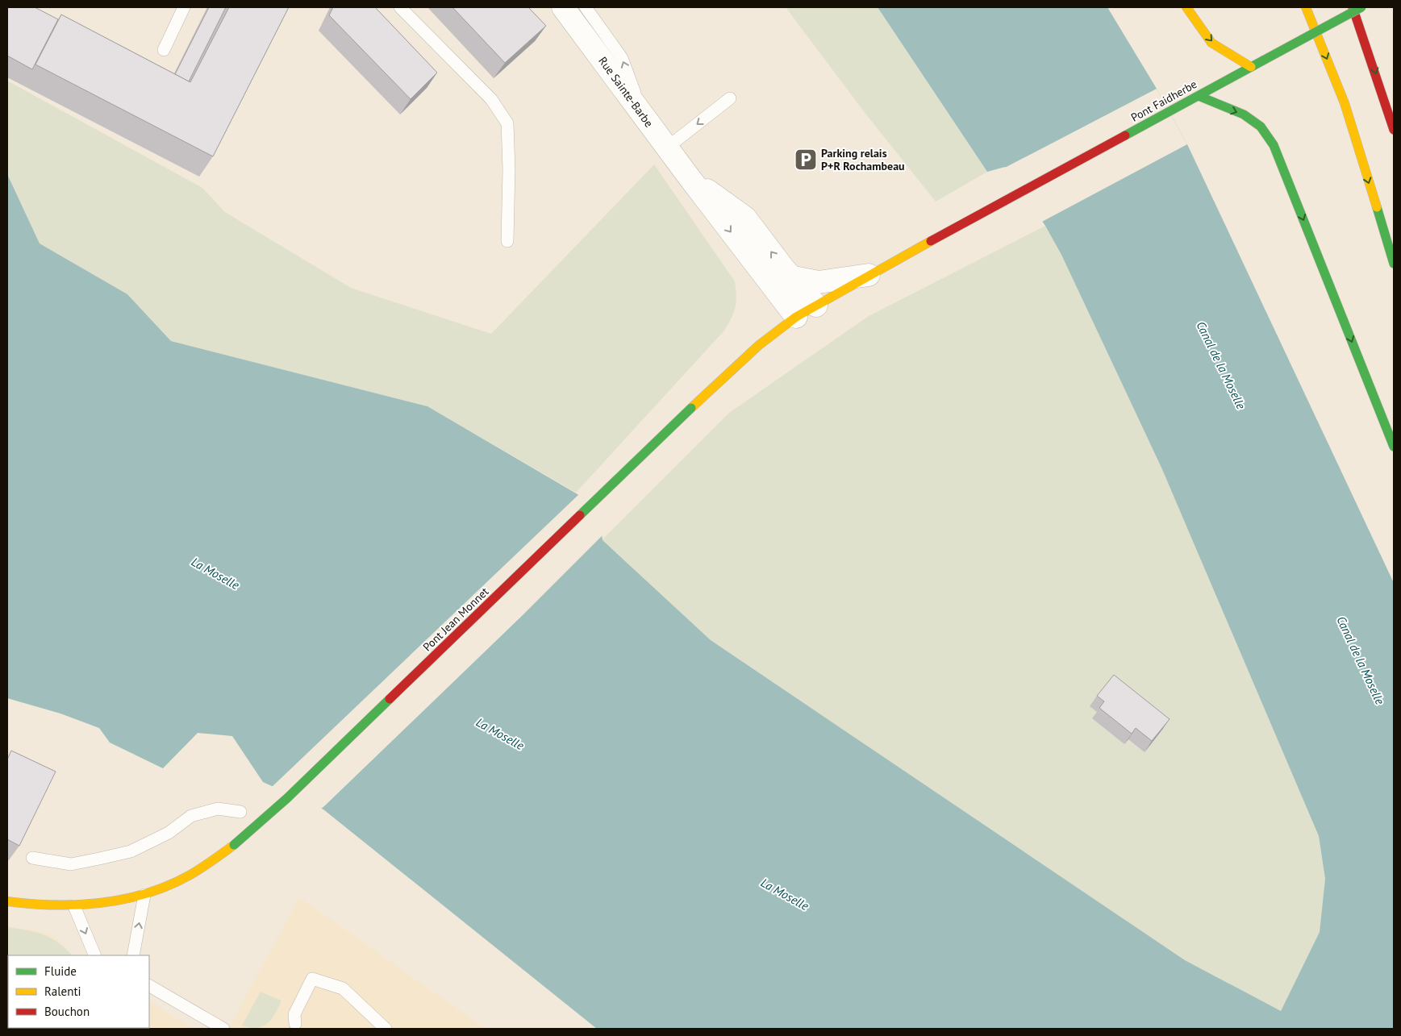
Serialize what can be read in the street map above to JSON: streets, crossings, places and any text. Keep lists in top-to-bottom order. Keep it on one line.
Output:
{"streets":{"main road":["Pont Faidherbe","Pont Jean Monnet"],"street":["Rue Sainte-Barbe"]},"crossings":[["Rue Sainte-Barbe","Pont Faidherbe"],["Rue Sainte-Barbe","Pont Jean Monnet"],["Pont Faidherbe","Pont Jean Monnet"]],"water":["Canal de la Moselle","La Moselle"],"places":{"parking":["Parking relais P+R Rochambeau"]},"legend":["Fluide","Ralenti","Bouchon"]}
